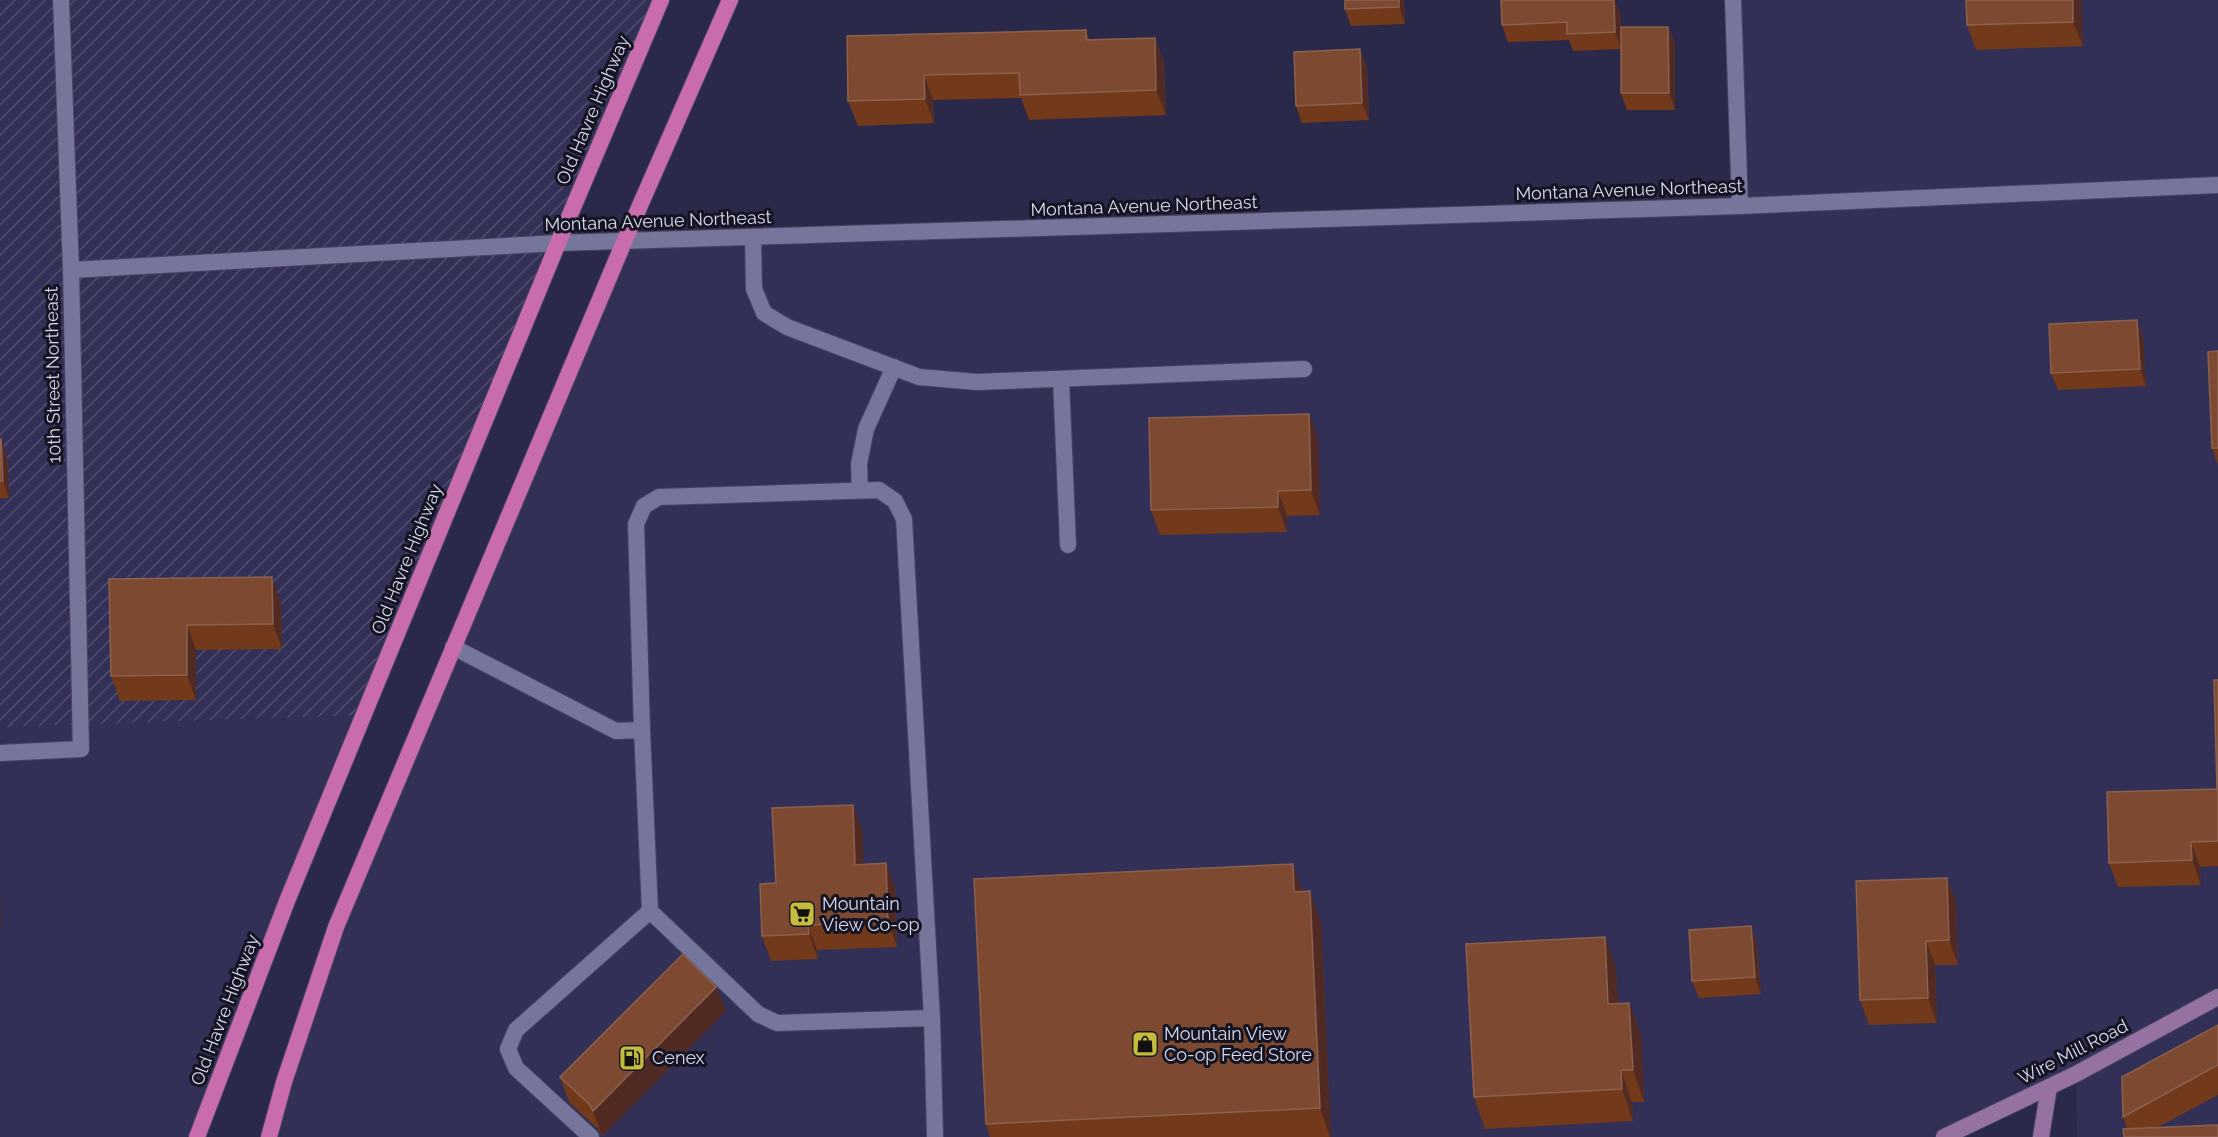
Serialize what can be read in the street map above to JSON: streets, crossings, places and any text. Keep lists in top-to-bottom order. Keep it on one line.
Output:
{"streets":{"highway":["Old Havre Highway"],"main road":["Wire Mill Road"],"street":["Montana Avenue Northeast","10th Street Northeast"]},"crossings":[["Old Havre Highway","Montana Avenue Northeast"],["Montana Avenue Northeast","10th Street Northeast"]],"places":{"supermarket":["Mountain View Co-op"],"shop":["Mountain View Co-op Feed Store"],"fuel station":["Cenex"]}}
